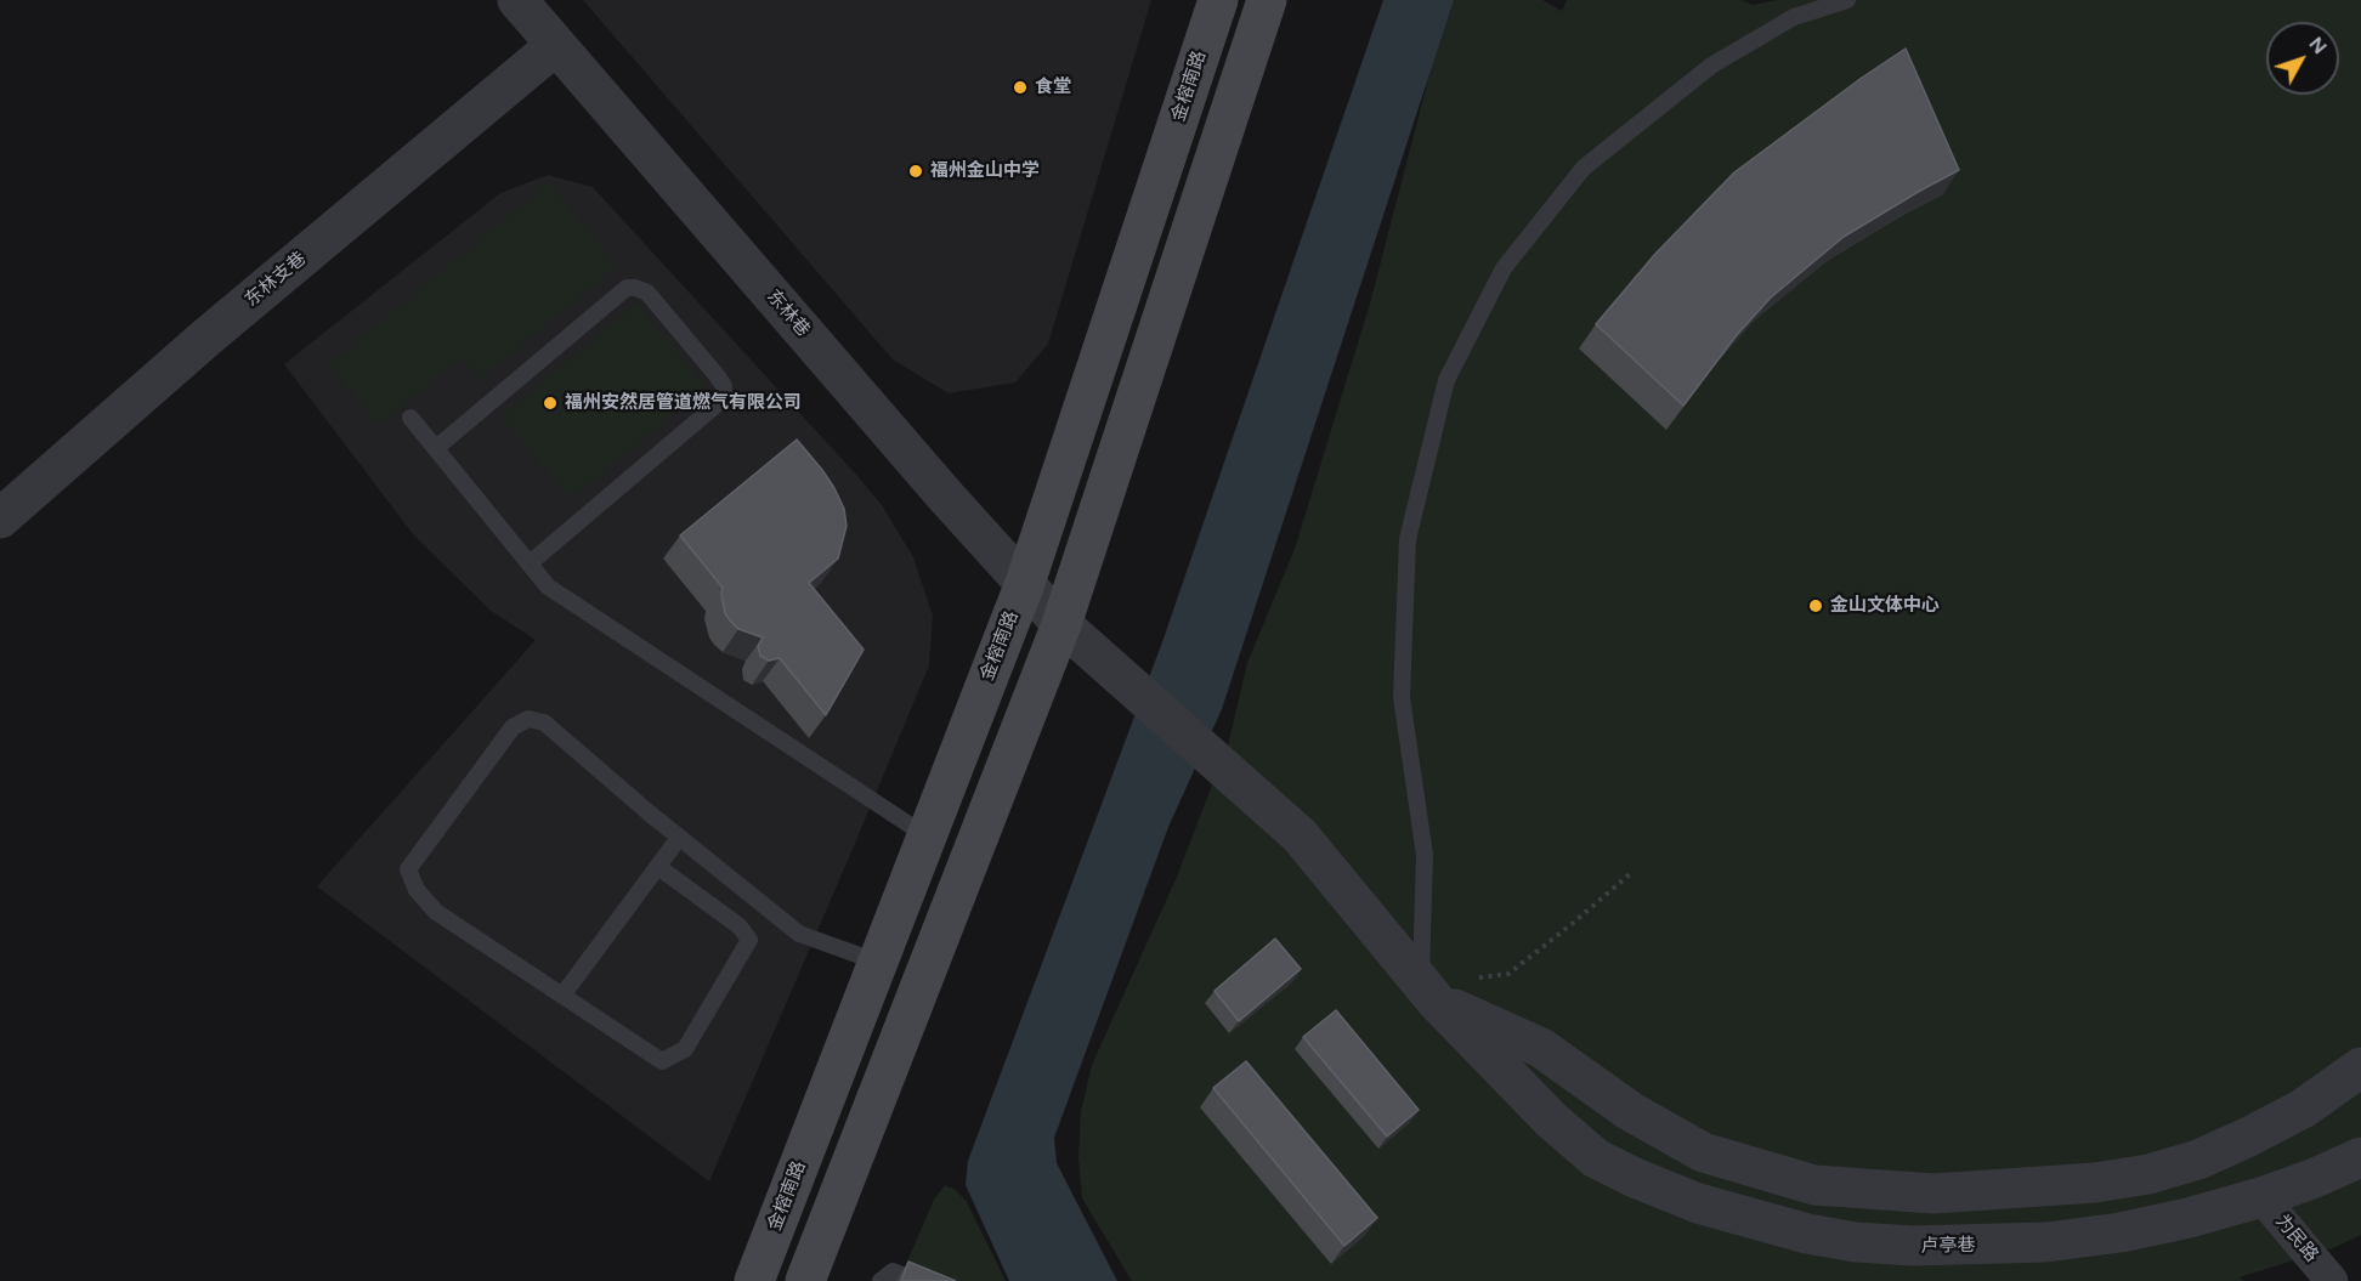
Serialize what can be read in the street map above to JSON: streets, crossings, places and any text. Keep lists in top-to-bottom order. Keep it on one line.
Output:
{"streets":{"main road":["金榕南路"],"street":["东林支巷","东林巷","为民路","卢亭巷"]},"crossings":[["金榕南路","东林巷"],["东林支巷","东林巷"],["东林巷","卢亭巷"],["为民路","卢亭巷"]],"places":["食堂","福州金山中学","福州安然居管道燃气有限公司","金山文体中心"],"north":"top right"}
